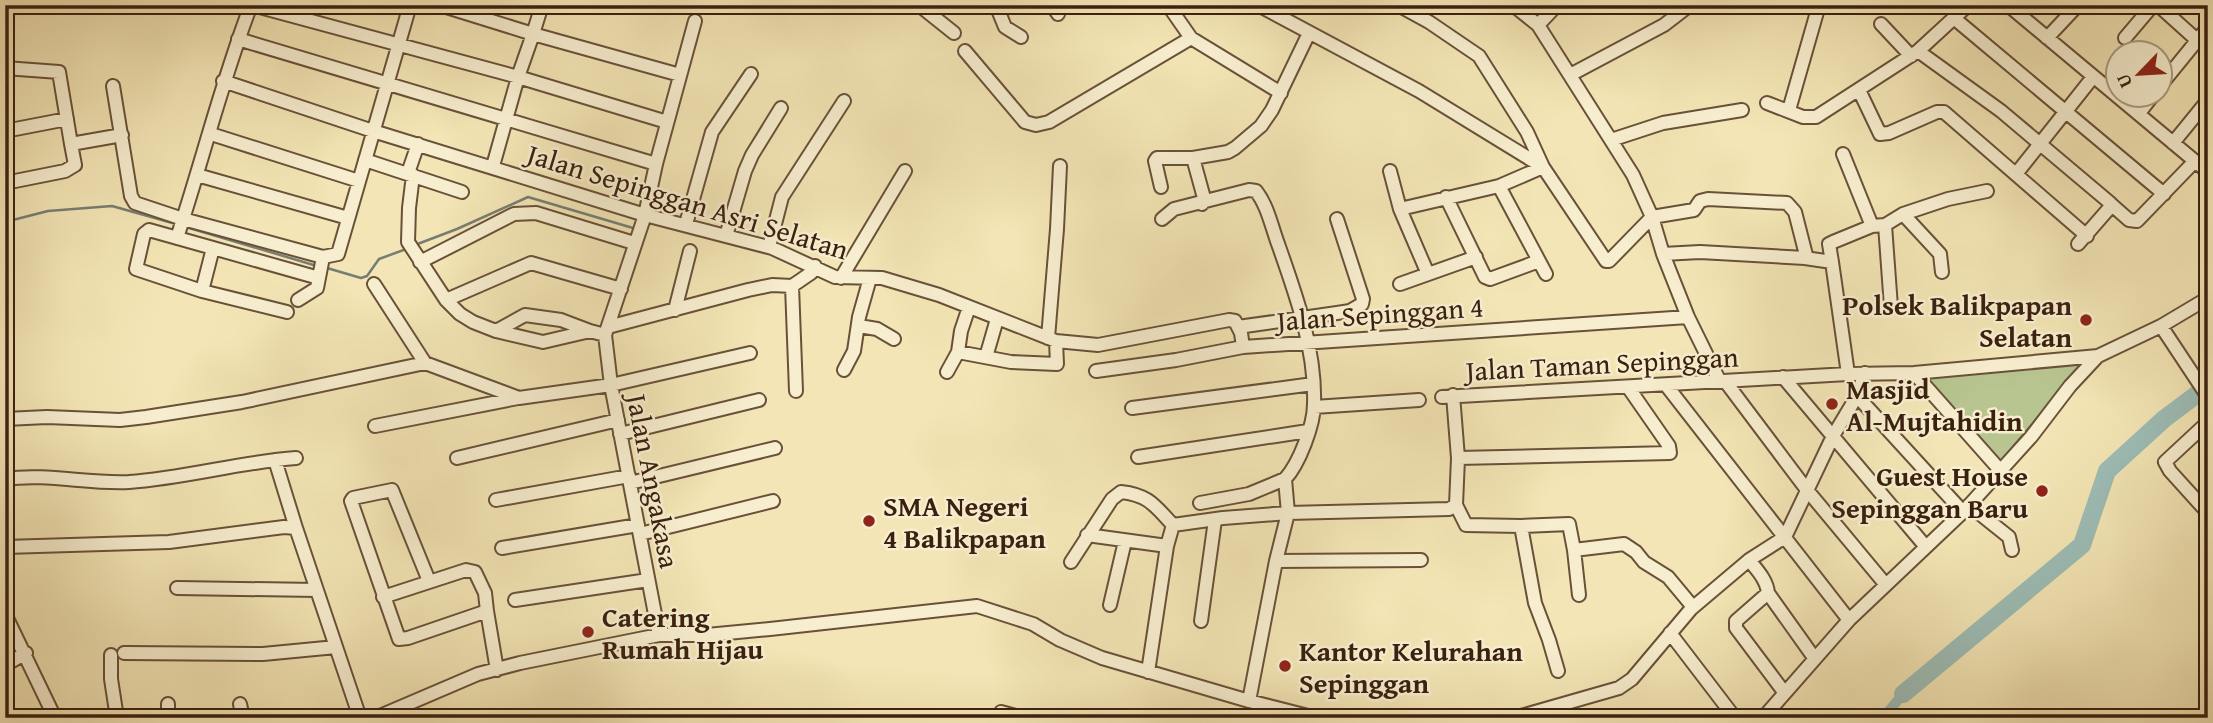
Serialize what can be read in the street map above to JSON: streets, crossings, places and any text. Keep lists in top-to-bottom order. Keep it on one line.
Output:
{"streets":{"street":["Jalan Sepinggan Asri Selatan","Jalan Sepinggan 4","Jalan Taman Sepinggan","Jalan Angakasa"]},"crossings":[["Jalan Sepinggan Asri Selatan","Jalan Sepinggan 4"]],"places":["Polsek Balikpapan Selatan","Masjid Al-Mujtahidin","Guest House Sepinggan Baru","SMA Negeri 4 Balikpapan","Catering Rumah Hijau","Kantor Kelurahan Sepinggan"],"north":"bottom left"}
